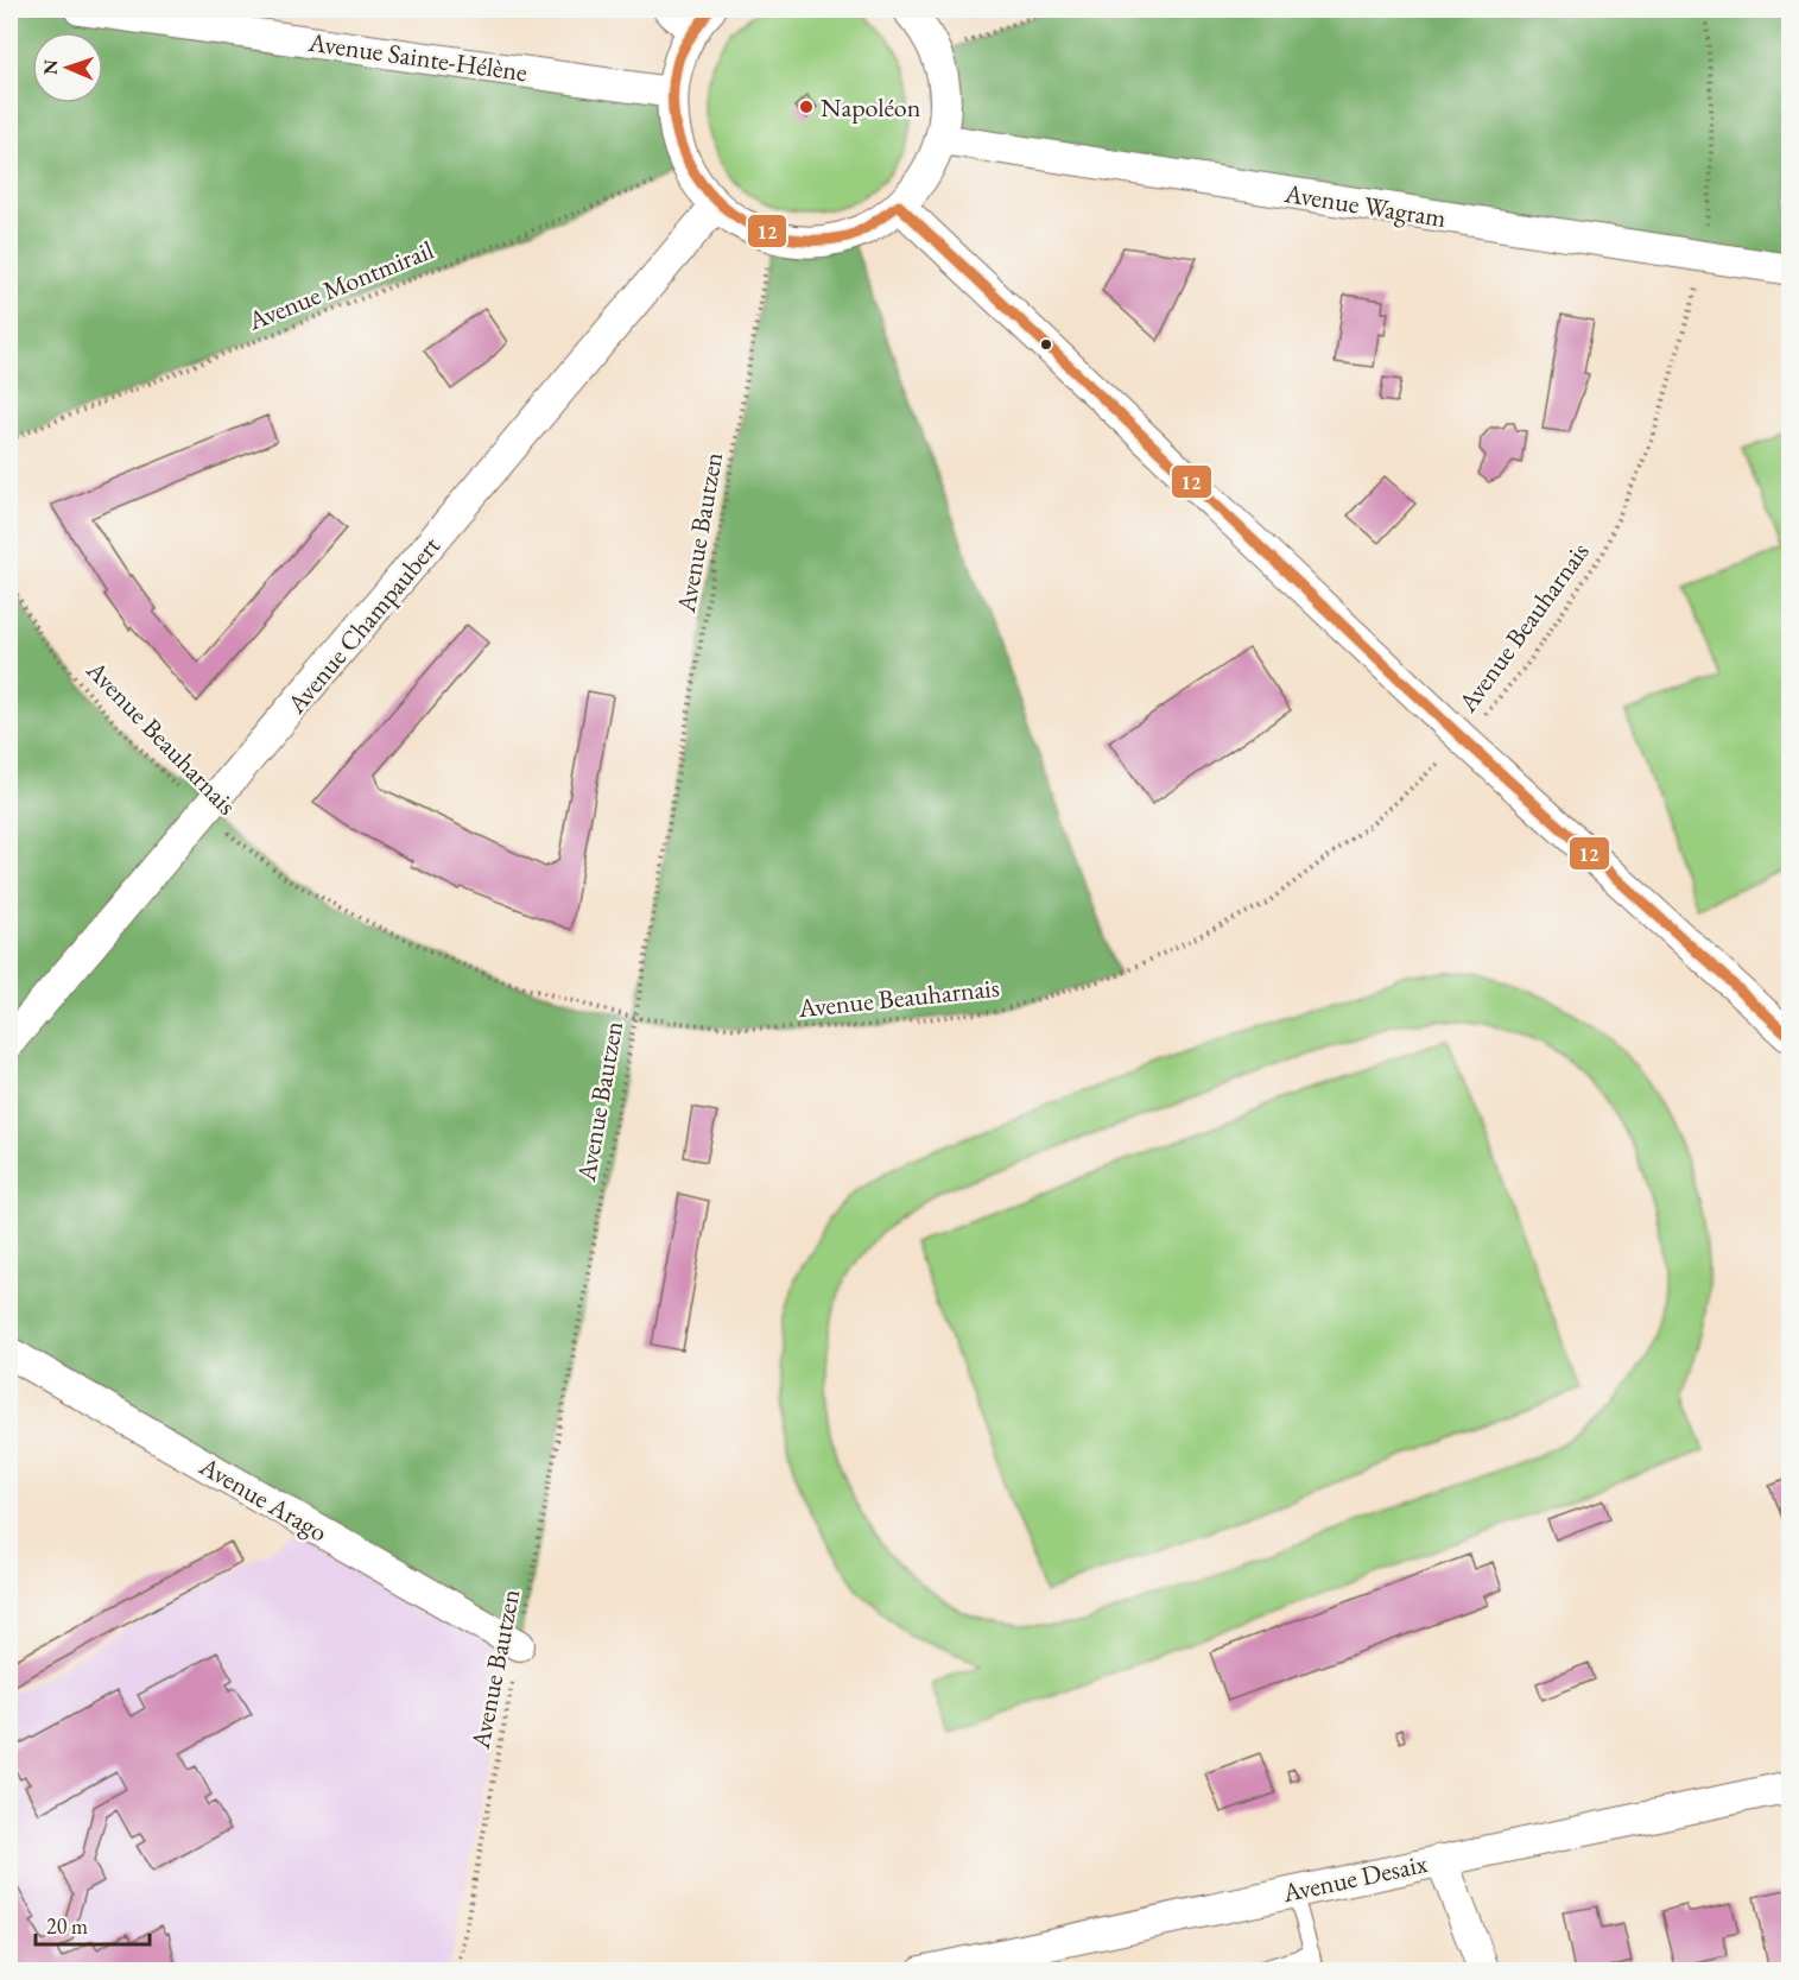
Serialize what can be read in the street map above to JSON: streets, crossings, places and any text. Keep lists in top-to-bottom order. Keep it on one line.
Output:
{"streets":{"street":["Avenue Sainte-Hélène","Avenue Wagram","Avenue Champaubert","Avenue Arago","Avenue Desaix"],"path":["Avenue Montmirail","Avenue Bautzen","Avenue Beauharnais"]},"crossings":[["Avenue Wagram","Avenue Beauharnais"],["Avenue Bautzen","Avenue Beauharnais"],["Avenue Bautzen","Avenue Arago"],["Avenue Champaubert","Avenue Beauharnais"]],"places":["Napoléon"],"lines":["transit line 12"],"scale_bar":"20 m","north":"left"}
